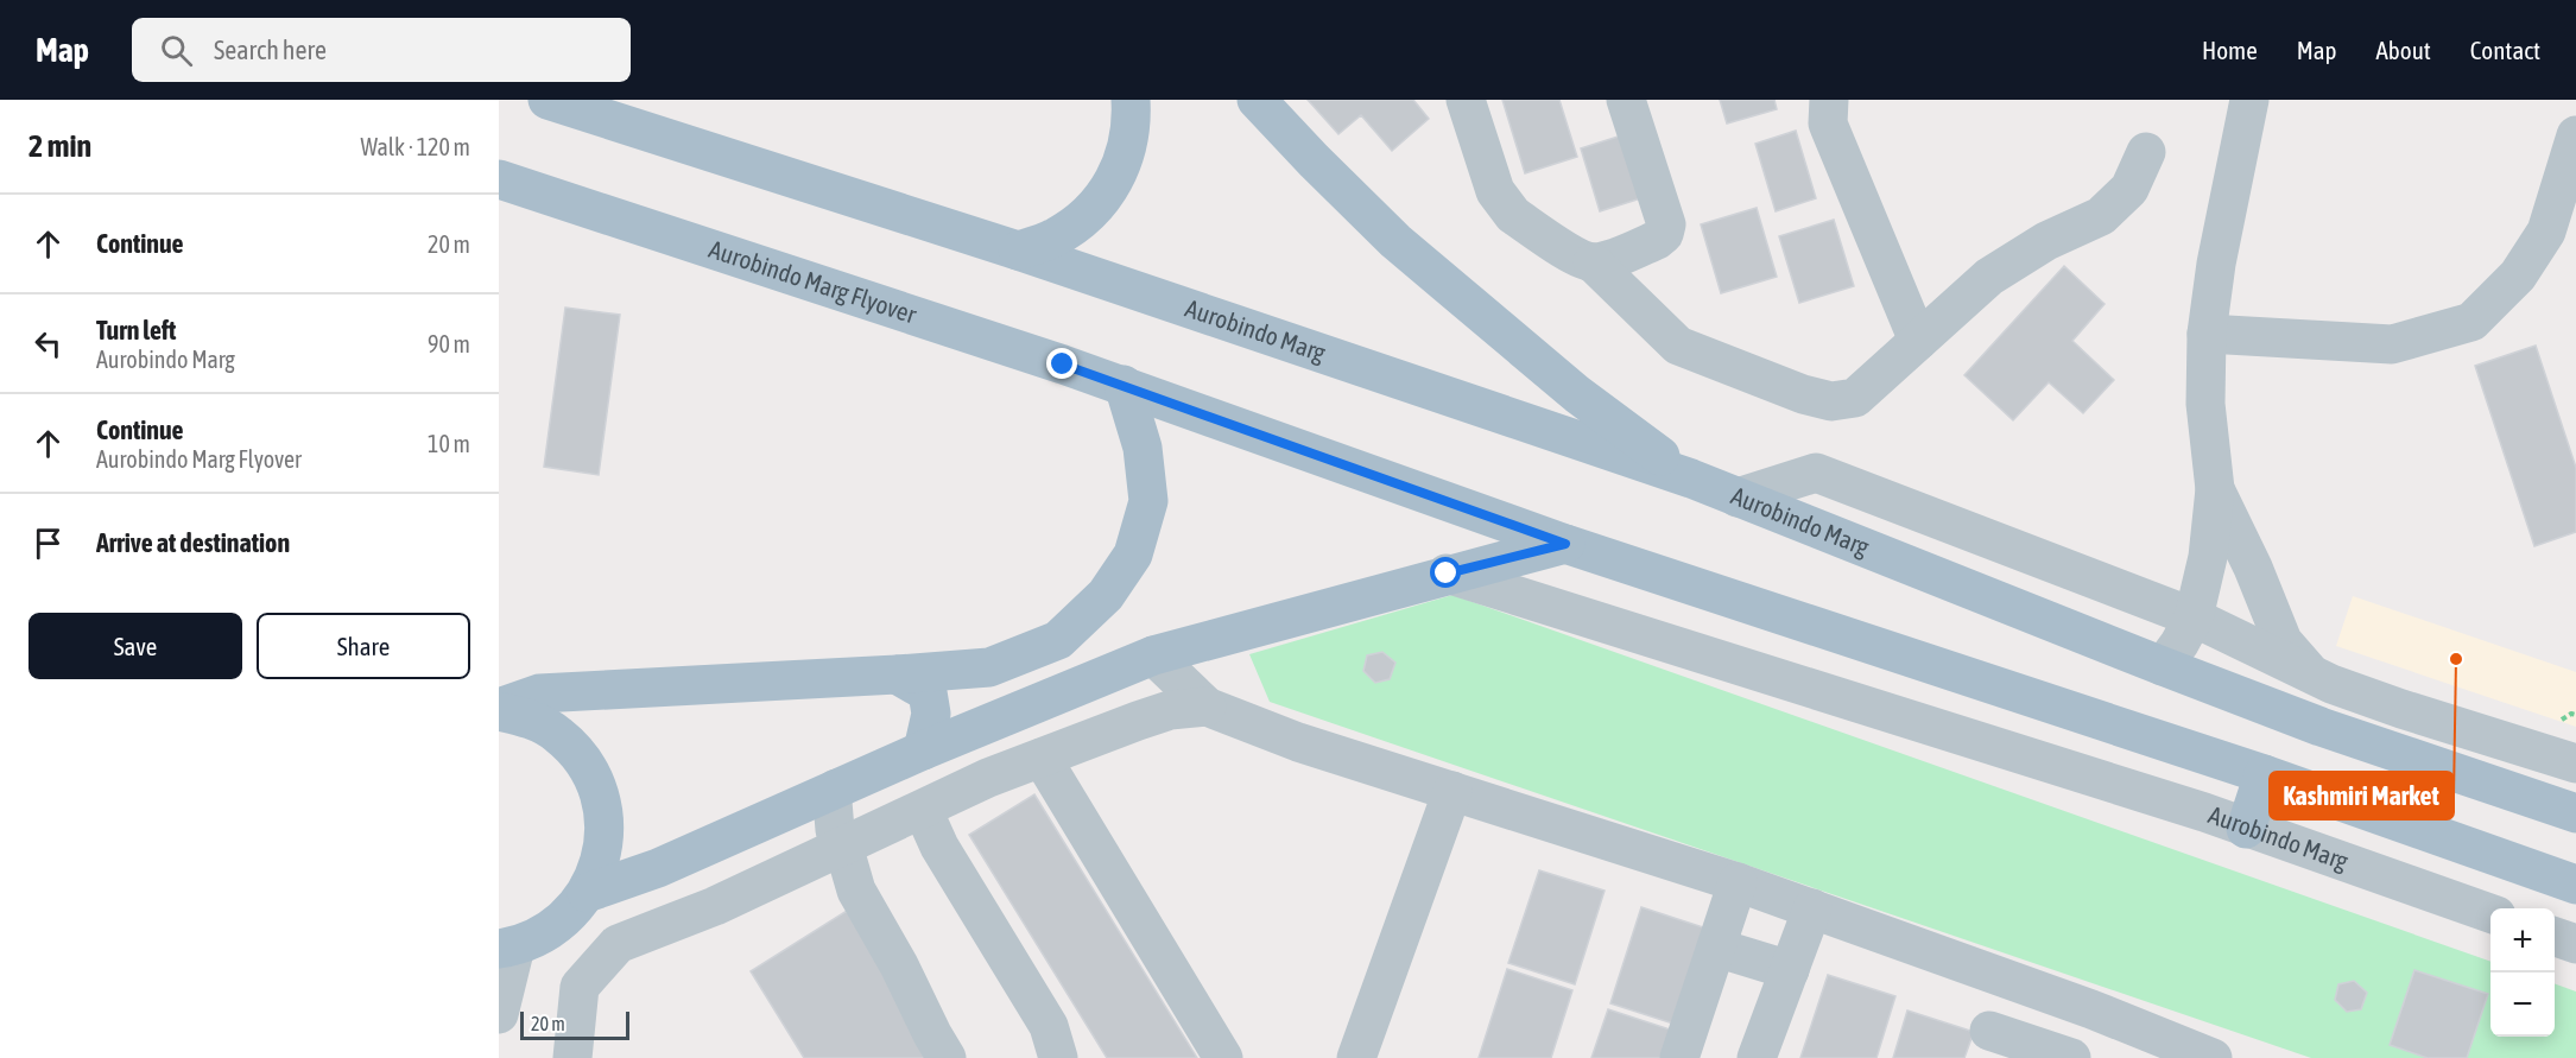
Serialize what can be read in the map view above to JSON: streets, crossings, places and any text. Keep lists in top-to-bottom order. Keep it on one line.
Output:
{"streets":{"main road":["Aurobindo Marg Flyover","Aurobindo Marg"]},"places":["Kashmiri Market"],"scale_bar":"20 m","page":{"header":"Map","search":"Search here","nav":["Home","Map","About","Contact"],"heading":["2 min","Walk · 120 m"],"list":[["Continue","20 m"],["Turn left","Aurobindo Marg","90 m"],["Continue","Aurobindo Marg Flyover","10 m"],"Arrive at destination"],"buttons":["Save","Share"],"map_buttons":["+","−"],"scale":"20 m"}}
